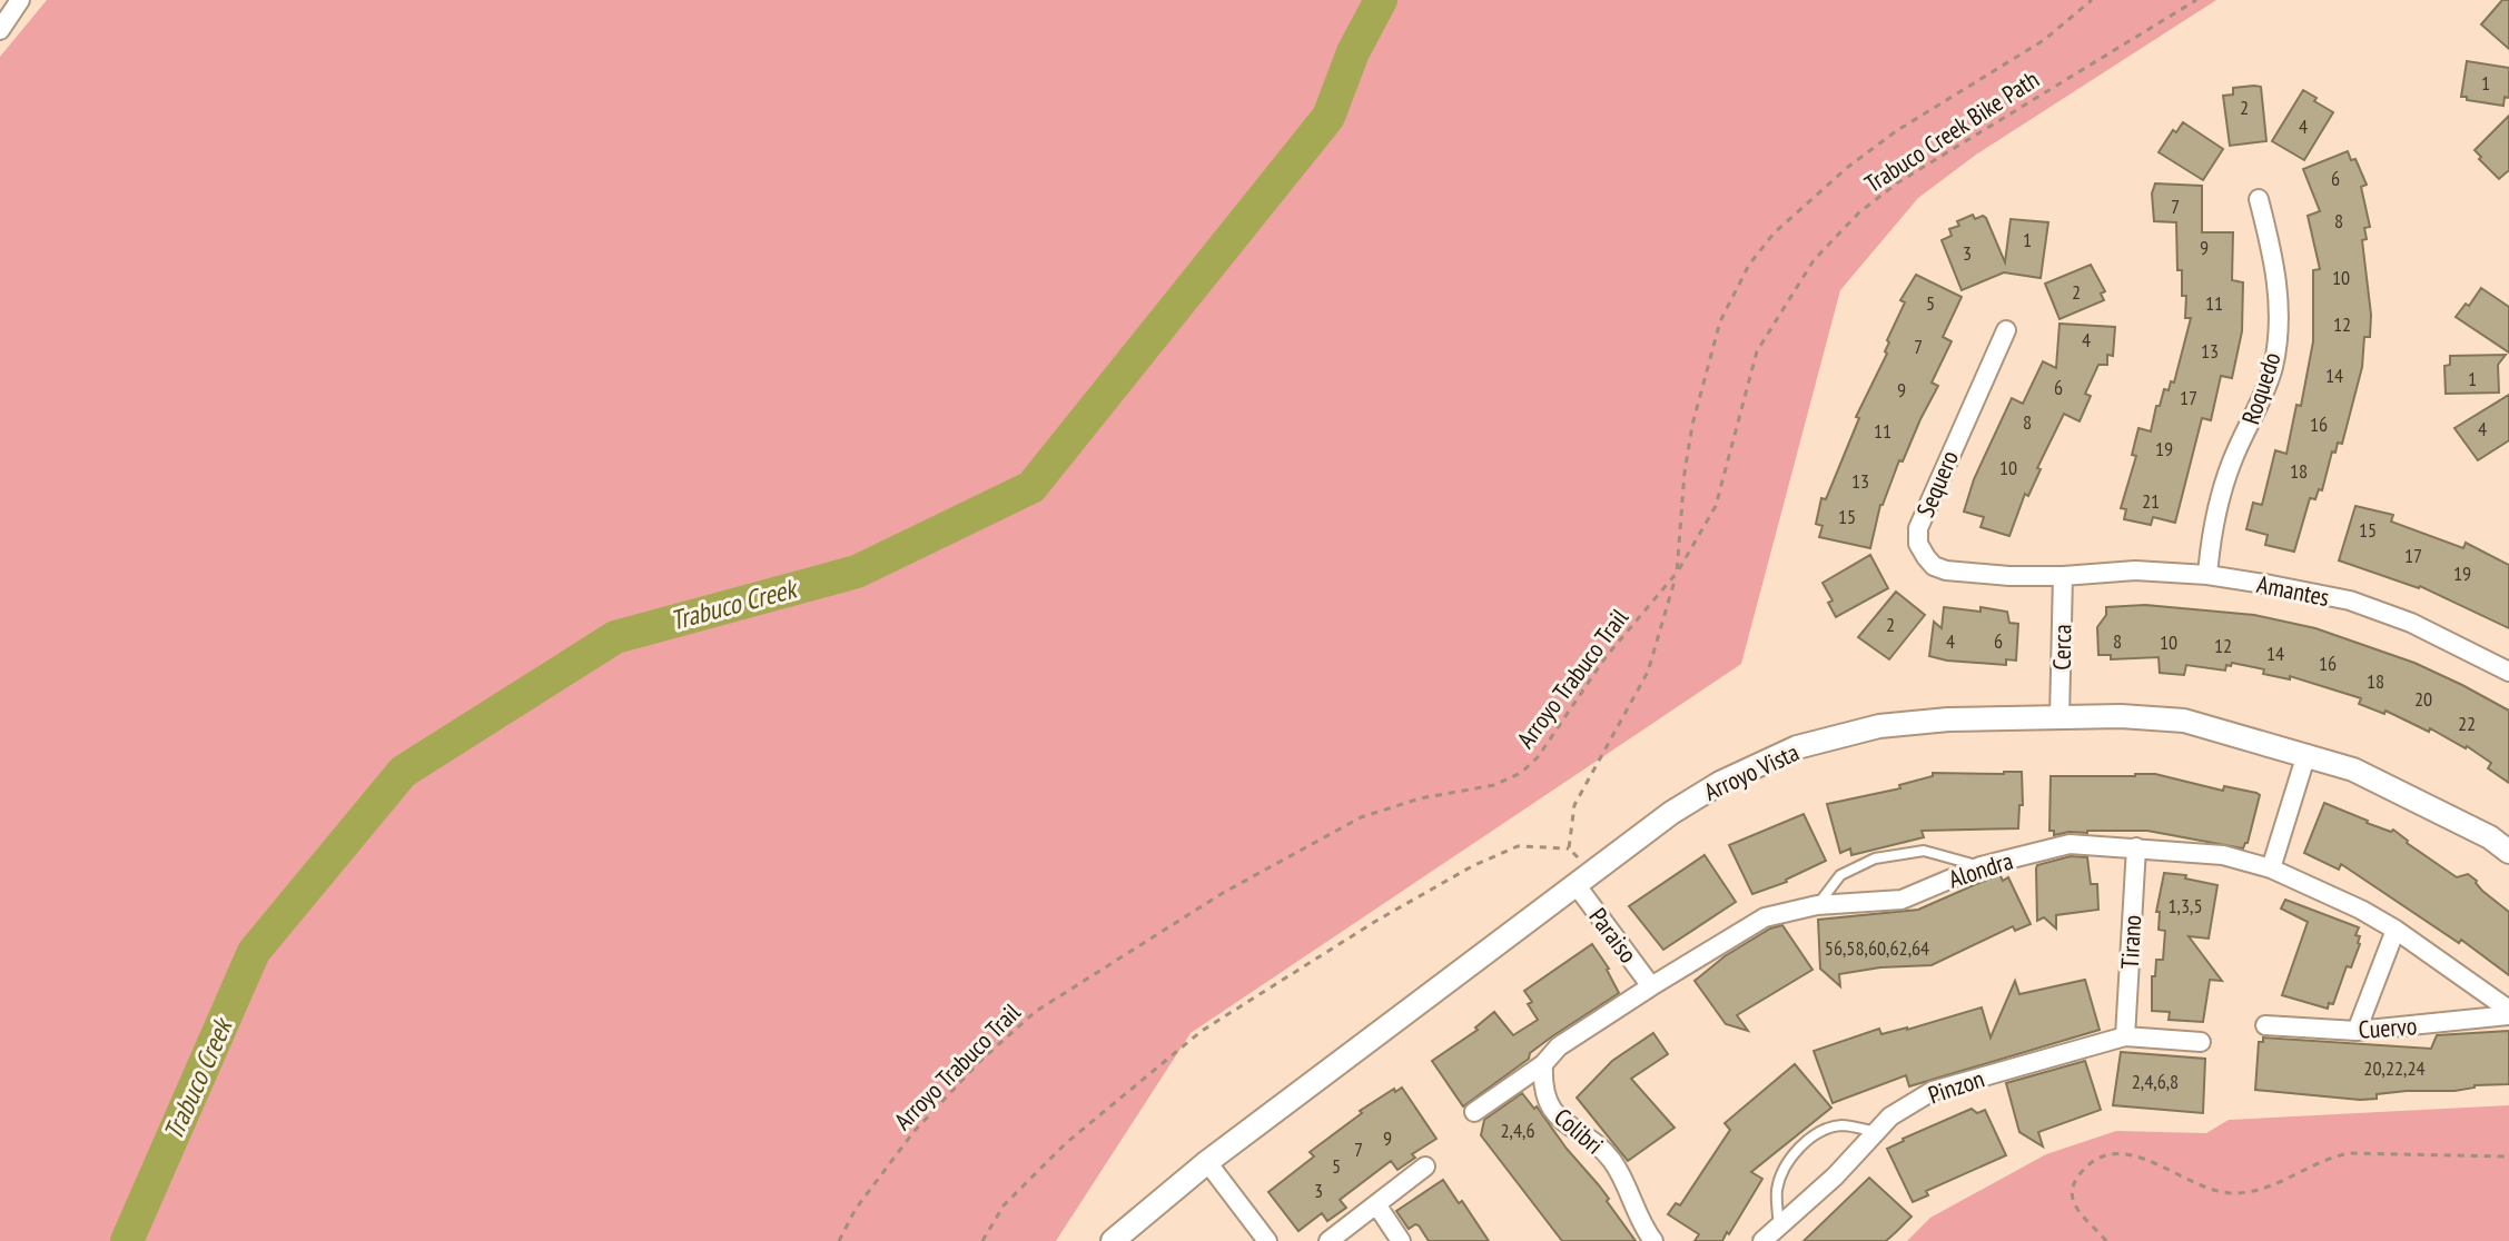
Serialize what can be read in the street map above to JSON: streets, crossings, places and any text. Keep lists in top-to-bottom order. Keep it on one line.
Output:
{"streets":{"street":["Roquedo","Sequero","Amantes","Cerca","Arroyo Vista","Alondra","Paraiso","Tirano","Cuervo","Pinzon","Colibri"],"path":["Trabuco Creek Bike Path","Arroyo Trabuco Trail"]},"crossings":[["Trabuco Creek Bike Path","Arroyo Trabuco Trail"],["Roquedo","Amantes"],["Sequero","Amantes"],["Sequero","Cerca"],["Amantes","Cerca"],["Cerca","Arroyo Vista"],["Arroyo Vista","Paraiso"],["Alondra","Paraiso"],["Alondra","Tirano"],["Alondra","Cuervo"],["Alondra","Colibri"],["Tirano","Pinzon"]],"water":["Trabuco Creek"],"house_numbers":["1","2","4","6","7","8","1","9","3","10","2","5","11","12","4","7","13","14","1","6","9","17","8","16","4","11","19","10","18","13","21","15","15","17","19","2","4","6","8","10","12","14","16","18","20","22","1,3,5","56,58,60,62,64","20,22,24","2,4,6,8","2,4,6","9","7","5","3"]}
